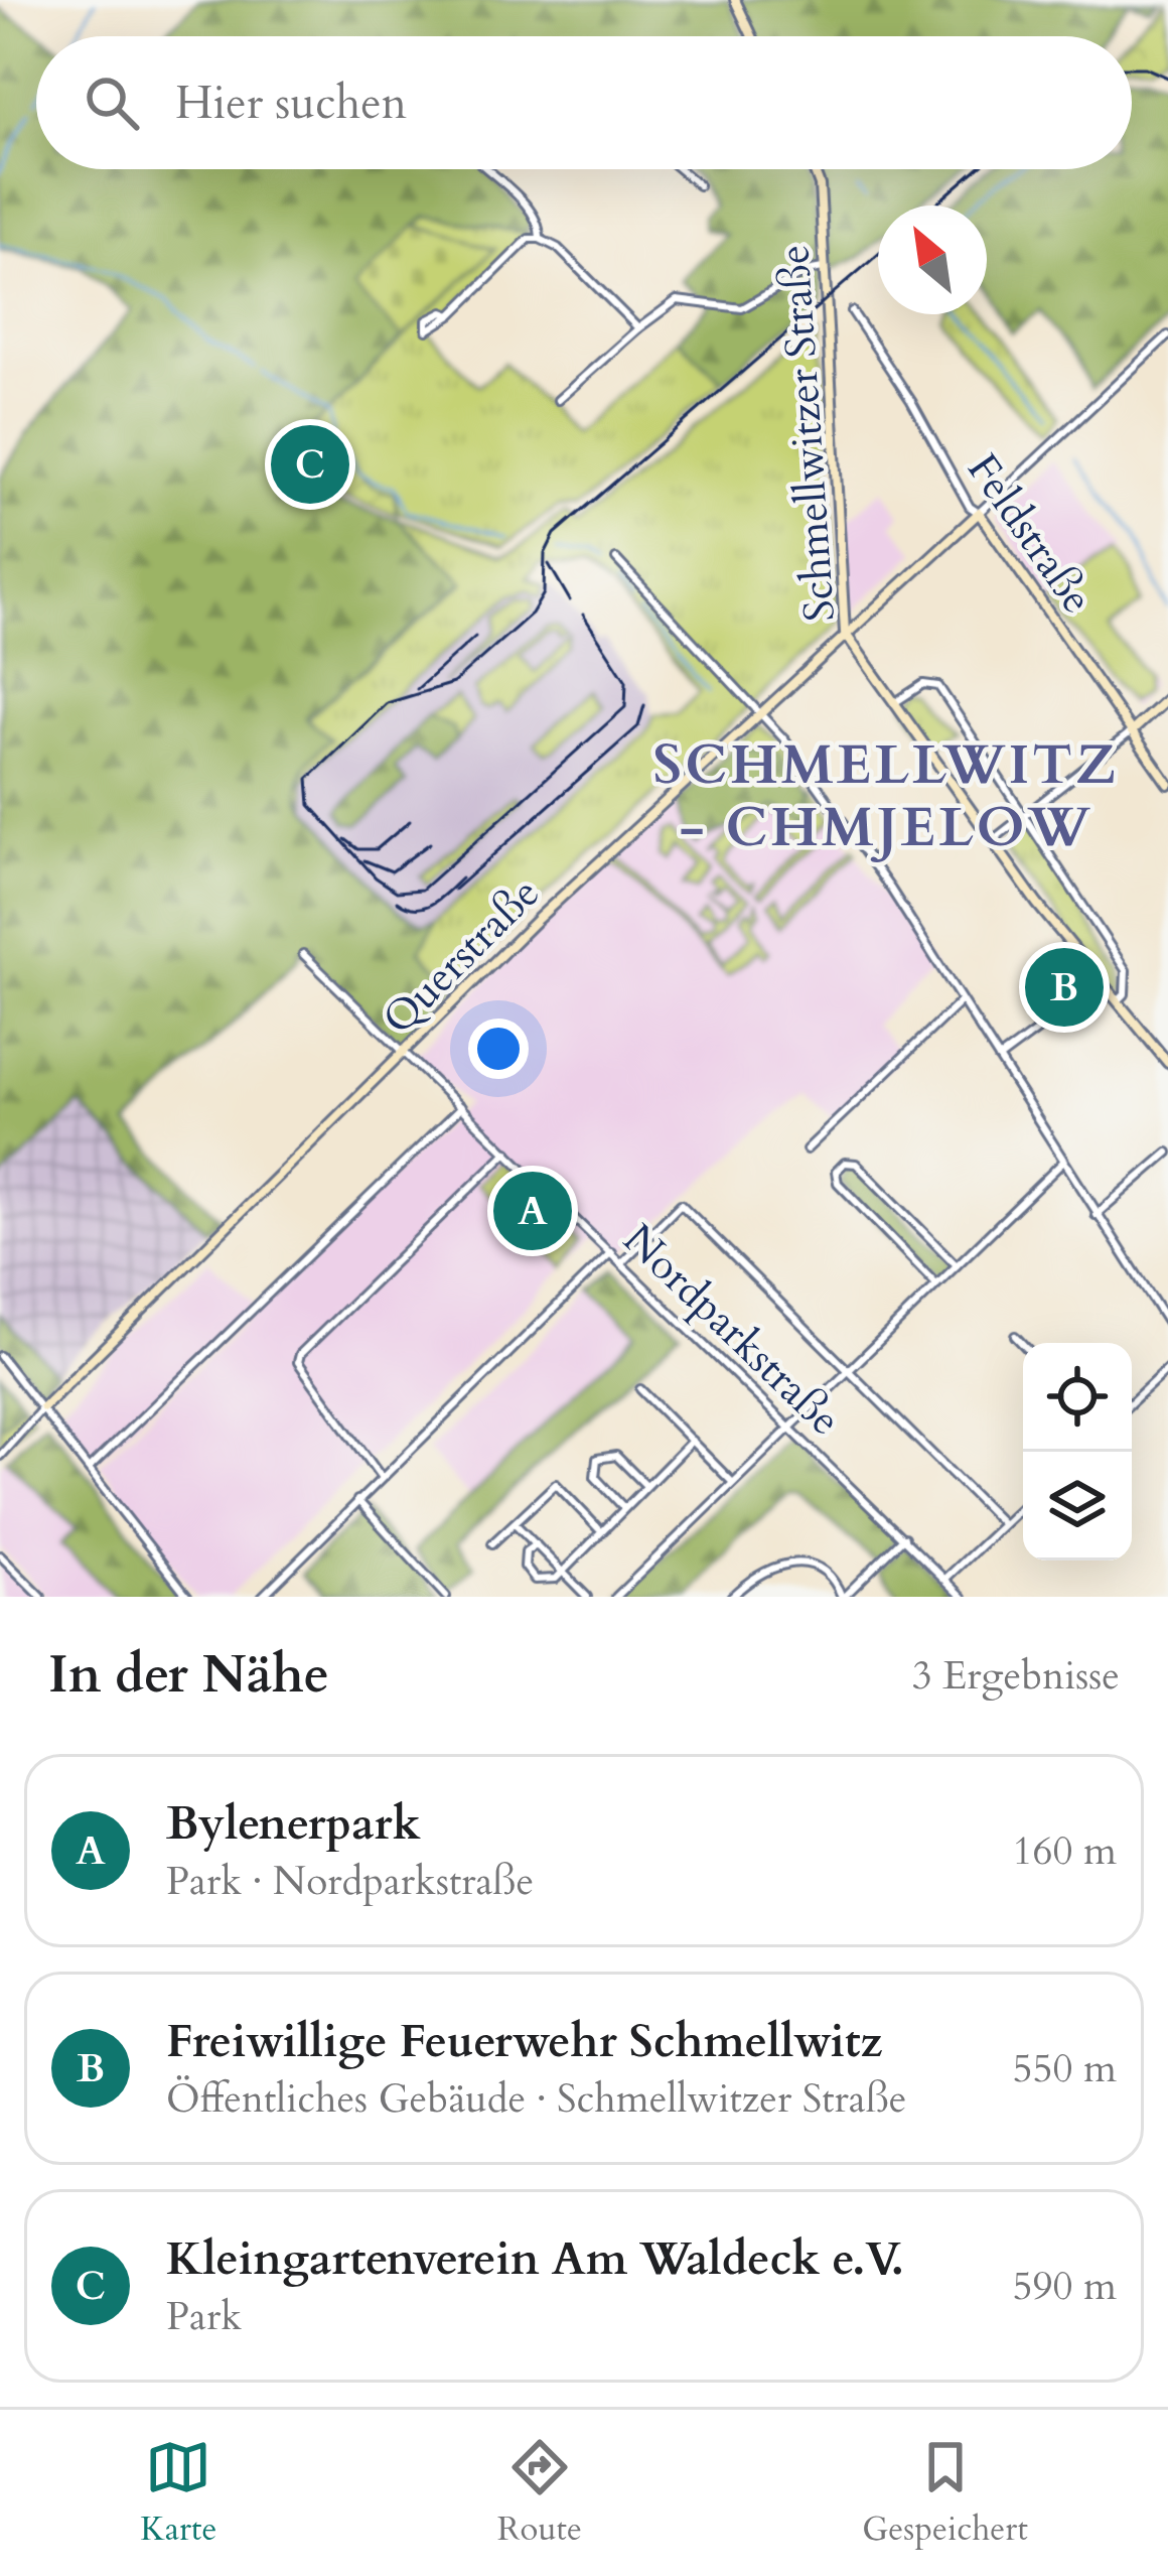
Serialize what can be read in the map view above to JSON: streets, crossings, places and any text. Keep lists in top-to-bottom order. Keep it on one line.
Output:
{"streets":{"street":["Schmellwitzer Straße","Feldstraße","Querstraße","Nordparkstraße"]},"crossings":[["Schmellwitzer Straße","Querstraße"],["Feldstraße","Querstraße"],["Querstraße","Nordparkstraße"]],"districts":["SCHMELLWITZ - CHMJELOW"],"north":"top left","page":{"search":"Hier suchen","pins":["C","B","A"],"heading":["In der Nähe","3 Ergebnisse"],"list":[{"mark":"A","name":"Bylenerpark","note":"Park · Nordparkstraße","value":"160 m"},{"mark":"B","name":"Freiwillige Feuerwehr Schmellwitz","note":"Öffentliches Gebäude · Schmellwitzer Straße","value":"550 m"},{"mark":"C","name":"Kleingartenverein Am Waldeck e.V.","note":"Park","value":"590 m"}],"nav":["Karte","Route","Gespeichert"]}}
